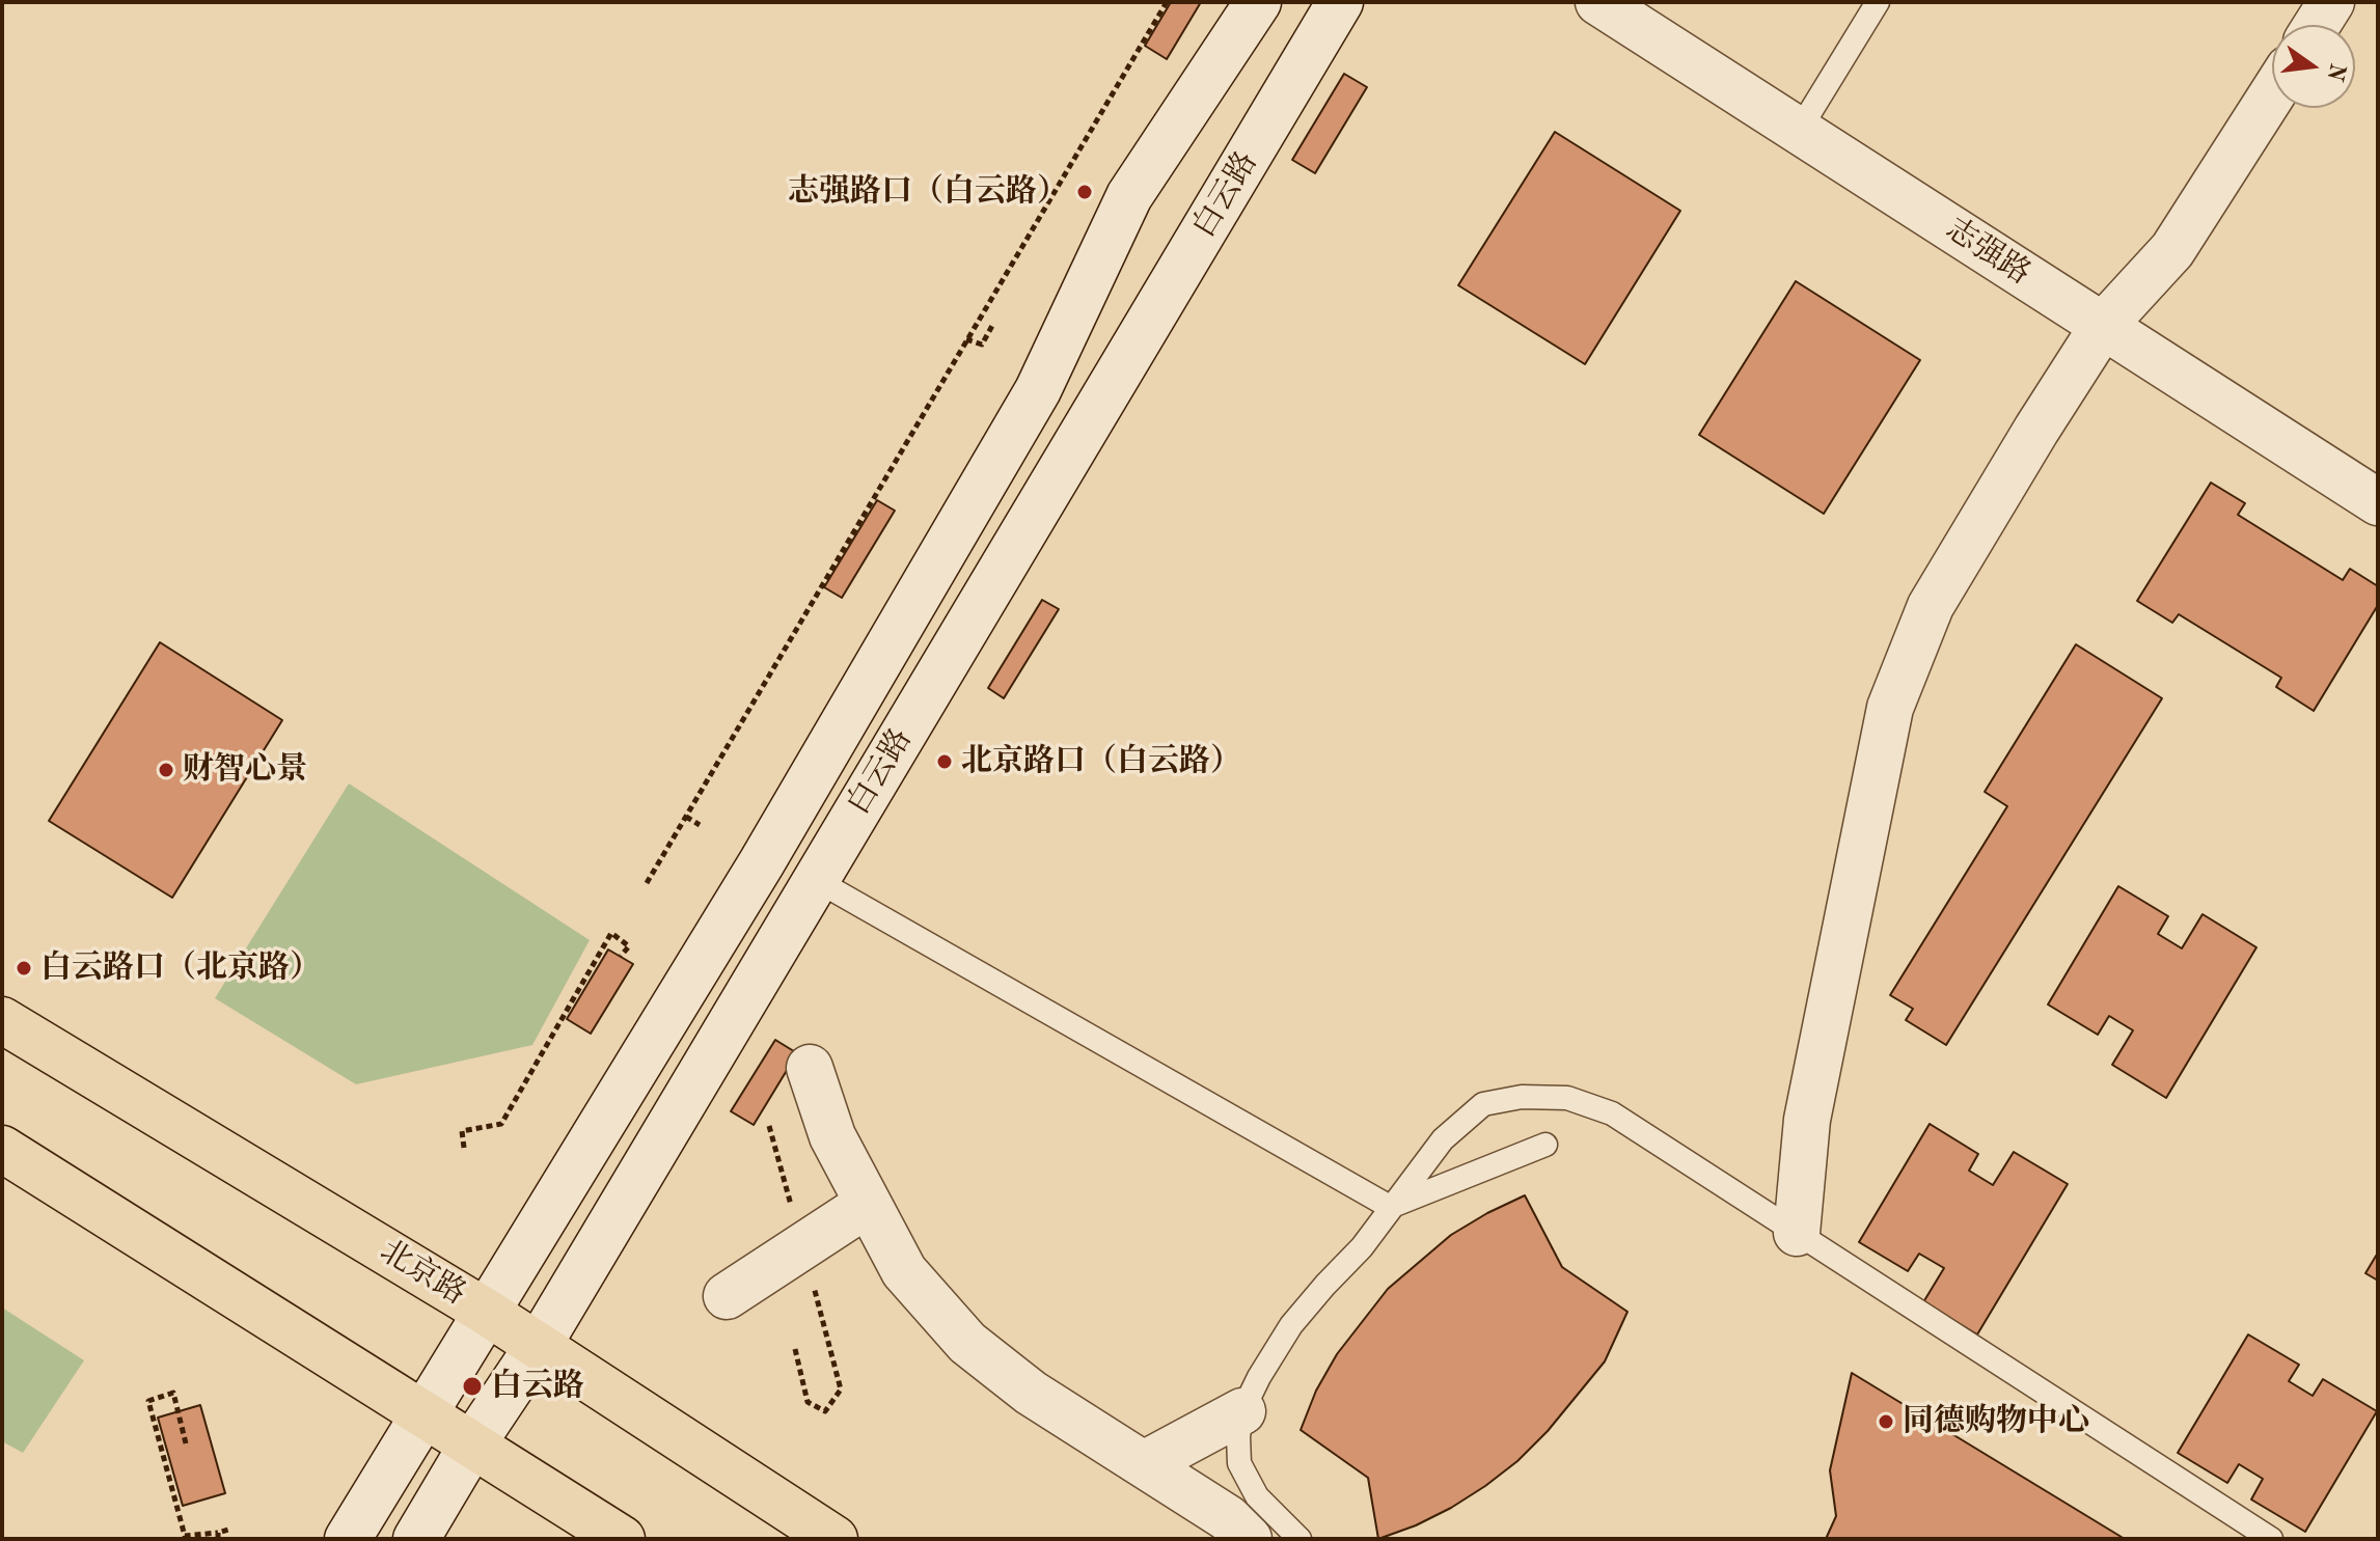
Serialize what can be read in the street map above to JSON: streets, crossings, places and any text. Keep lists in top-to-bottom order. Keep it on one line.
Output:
{"streets":{"main road":["白云路","志强路","北京路"]},"crossings":[["白云路","北京路"]],"places":["志强路口（白云路）","北京路口（白云路）","财智心景","白云路口（北京路）","白云路","同德购物中心"],"north":"right"}
